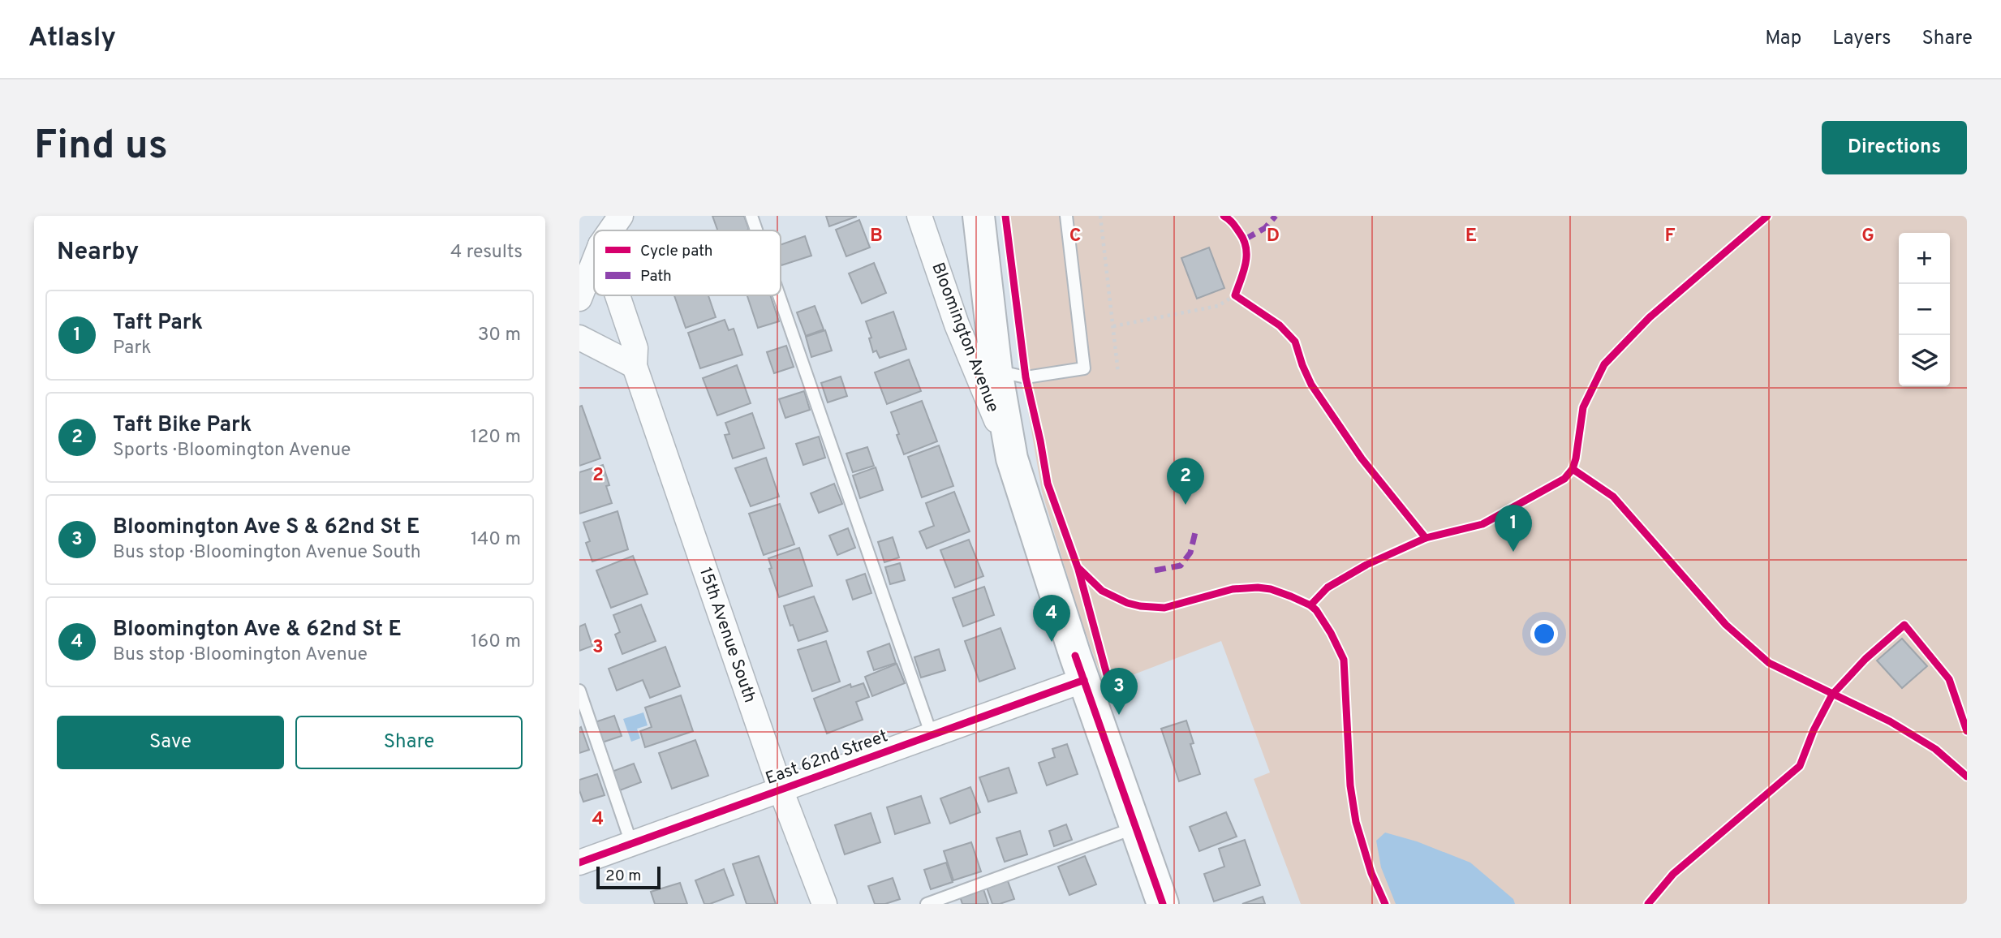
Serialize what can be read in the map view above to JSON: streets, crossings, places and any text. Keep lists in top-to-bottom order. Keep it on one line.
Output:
{"streets":{"street":["Bloomington Avenue","15th Avenue South","East 62nd Street"]},"crossings":[["Bloomington Avenue","East 62nd Street"],["15th Avenue South","East 62nd Street"]],"legend":["Cycle path","Path"],"scale_bar":"20 m","page":{"header":"Atlasly","nav":["Map","Layers","Share"],"buttons":["Directions",["Save","Share"]],"title":"Find us","heading":["Nearby","4 results"],"map_buttons":["+","−"],"list":[{"mark":"1","name":"Taft Park","note":"Park","value":"30 m"},{"mark":"2","name":"Taft Bike Park","note":"Sports · Bloomington Avenue","value":"120 m"},{"mark":"3","name":"Bloomington Ave S & 62nd St E","note":"Bus stop · Bloomington Avenue South","value":"140 m"},{"mark":"4","name":"Bloomington Ave & 62nd St E","note":"Bus stop · Bloomington Avenue","value":"160 m"}],"pins":["2","1","4","3"],"scale":"20 m"},"grid":{"columns":["B","C","D","E","F","G"],"rows":["2","3","4"]}}
